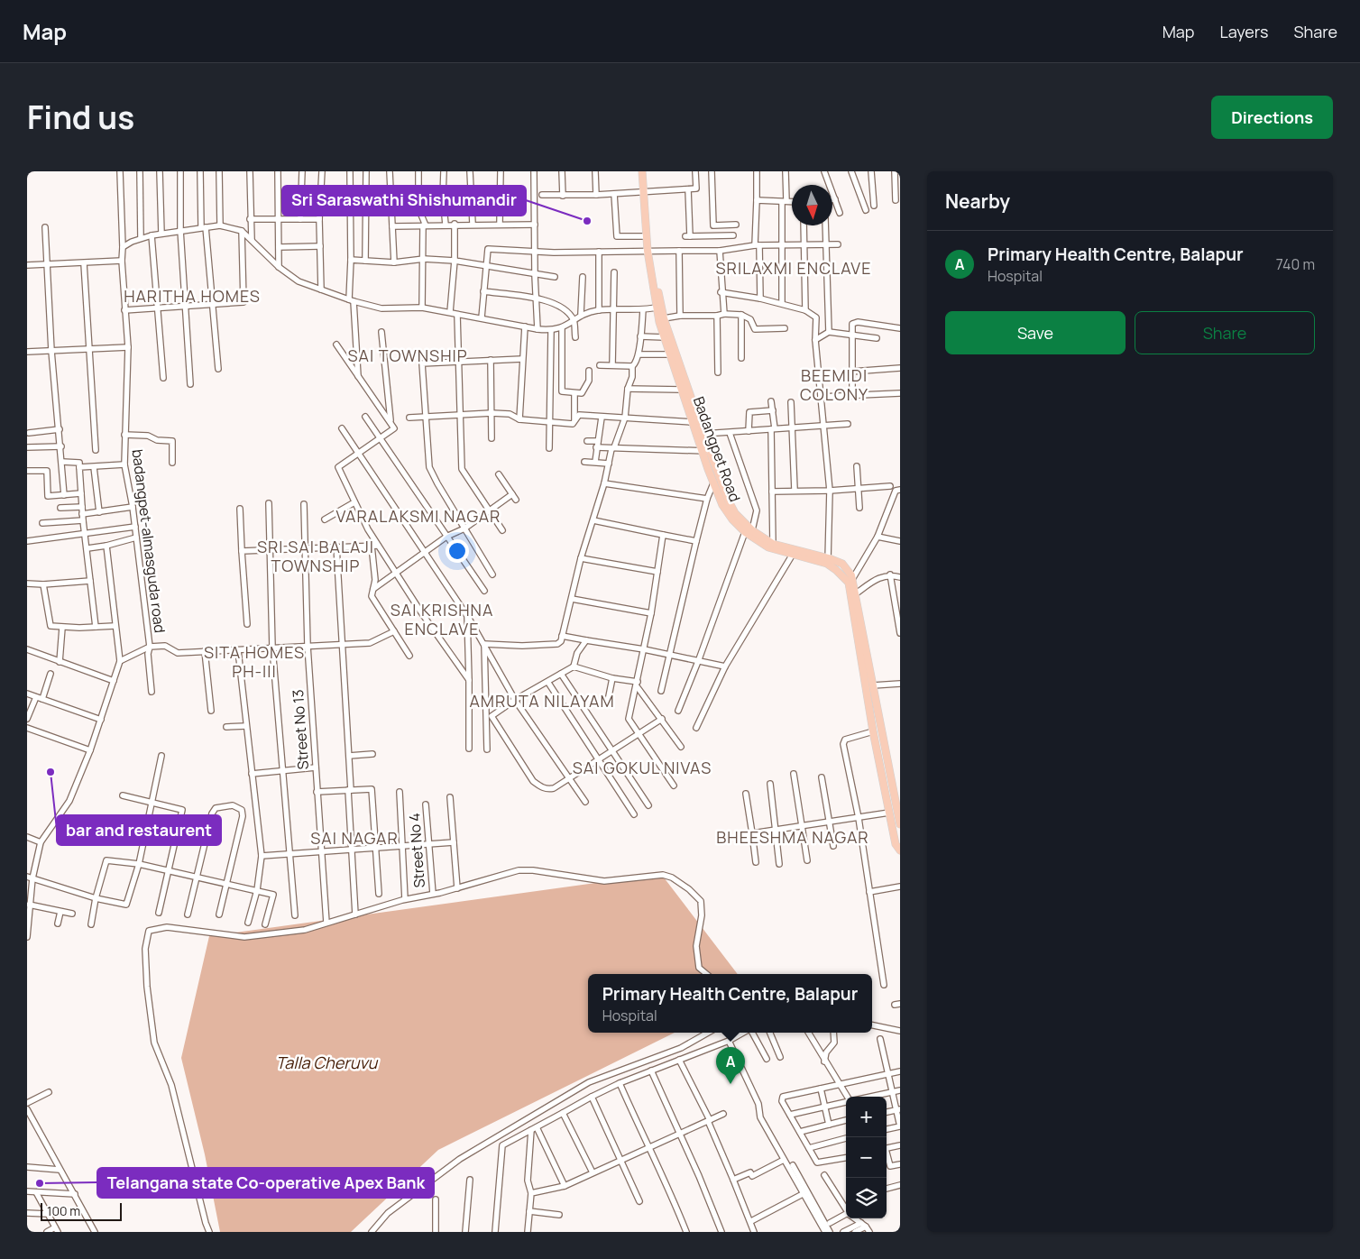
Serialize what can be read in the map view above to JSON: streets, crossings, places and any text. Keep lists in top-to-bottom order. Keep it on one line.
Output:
{"streets":{"main road":["Badangpet Road"],"street":["badangpet-almasguda road","Street No 13","Street No 4"]},"districts":["SRILAXMI ENCLAVE","HARITHA HOMES","SAI TOWNSHIP","BEEMIDI COLONY","VARALAKSMI NAGAR","SRI SAI BALAJI TOWNSHIP","SAI KRISHNA ENCLAVE","SITA HOMES PH-III","AMRUTA NILAYAM","SAI GOKUL NIVAS","BHEESHMA NAGAR","SAI NAGAR"],"water":["Talla Cheruvu"],"places":["Sri Saraswathi Shishumandir","bar and restaurent","Telangana state Co-operative Apex Bank"],"scale_bar":"100 m","north":"bottom","page":{"header":"Map","nav":["Map","Layers","Share"],"title":"Find us","buttons":["Directions",["Save","Share"]],"heading":"Nearby","list":[{"mark":"A","name":"Primary Health Centre, Balapur","note":"Hospital","value":"740 m"}],"popup":["Primary Health Centre, Balapur","Hospital"],"pins":"A","map_buttons":["+","−"],"scale":"100 m"}}
